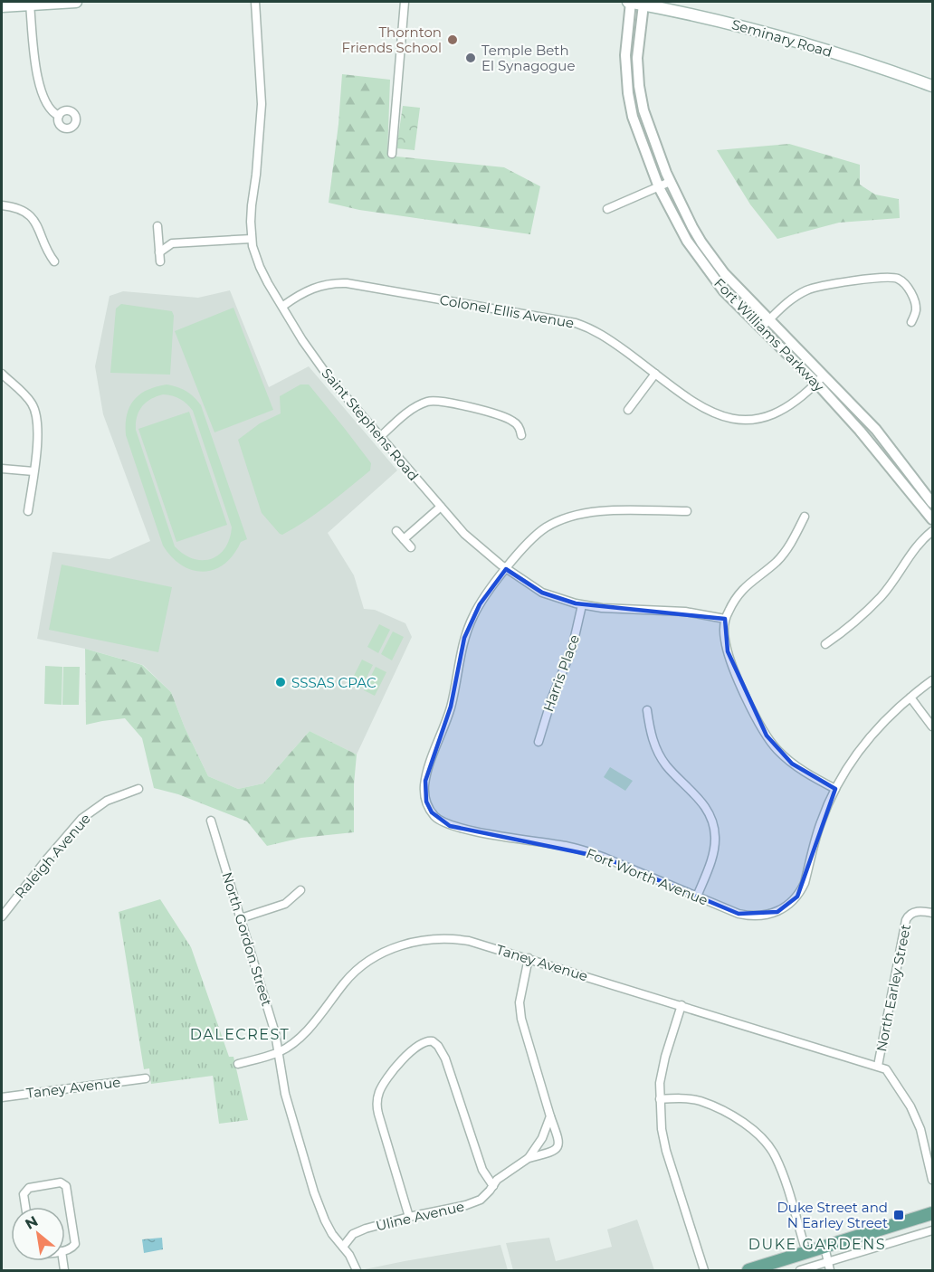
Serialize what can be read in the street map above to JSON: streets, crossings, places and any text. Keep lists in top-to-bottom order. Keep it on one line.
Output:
{"streets":{"main road":["Seminary Road"],"street":["Colonel Ellis Avenue","Fort Williams Parkway","Saint Stephens Road","Harris Place","Raleigh Avenue","Fort Worth Avenue","North Gordon Street","Taney Avenue","North Earley Street","Uline Avenue"]},"crossings":[["Seminary Road","Fort Williams Parkway"],["Colonel Ellis Avenue","Fort Williams Parkway"],["Colonel Ellis Avenue","Saint Stephens Road"],["Saint Stephens Road","Harris Place"],["Saint Stephens Road","Fort Worth Avenue"],["North Gordon Street","Taney Avenue"],["North Gordon Street","Uline Avenue"],["Taney Avenue","North Earley Street"]],"districts":["DALECREST","DUKE GARDENS"],"places":{"other":["Thornton Friends School","Temple Beth El Synagogue","SSSAS CPAC"],"transit":["Duke Street and N Earley Street"]},"north":"top left"}
